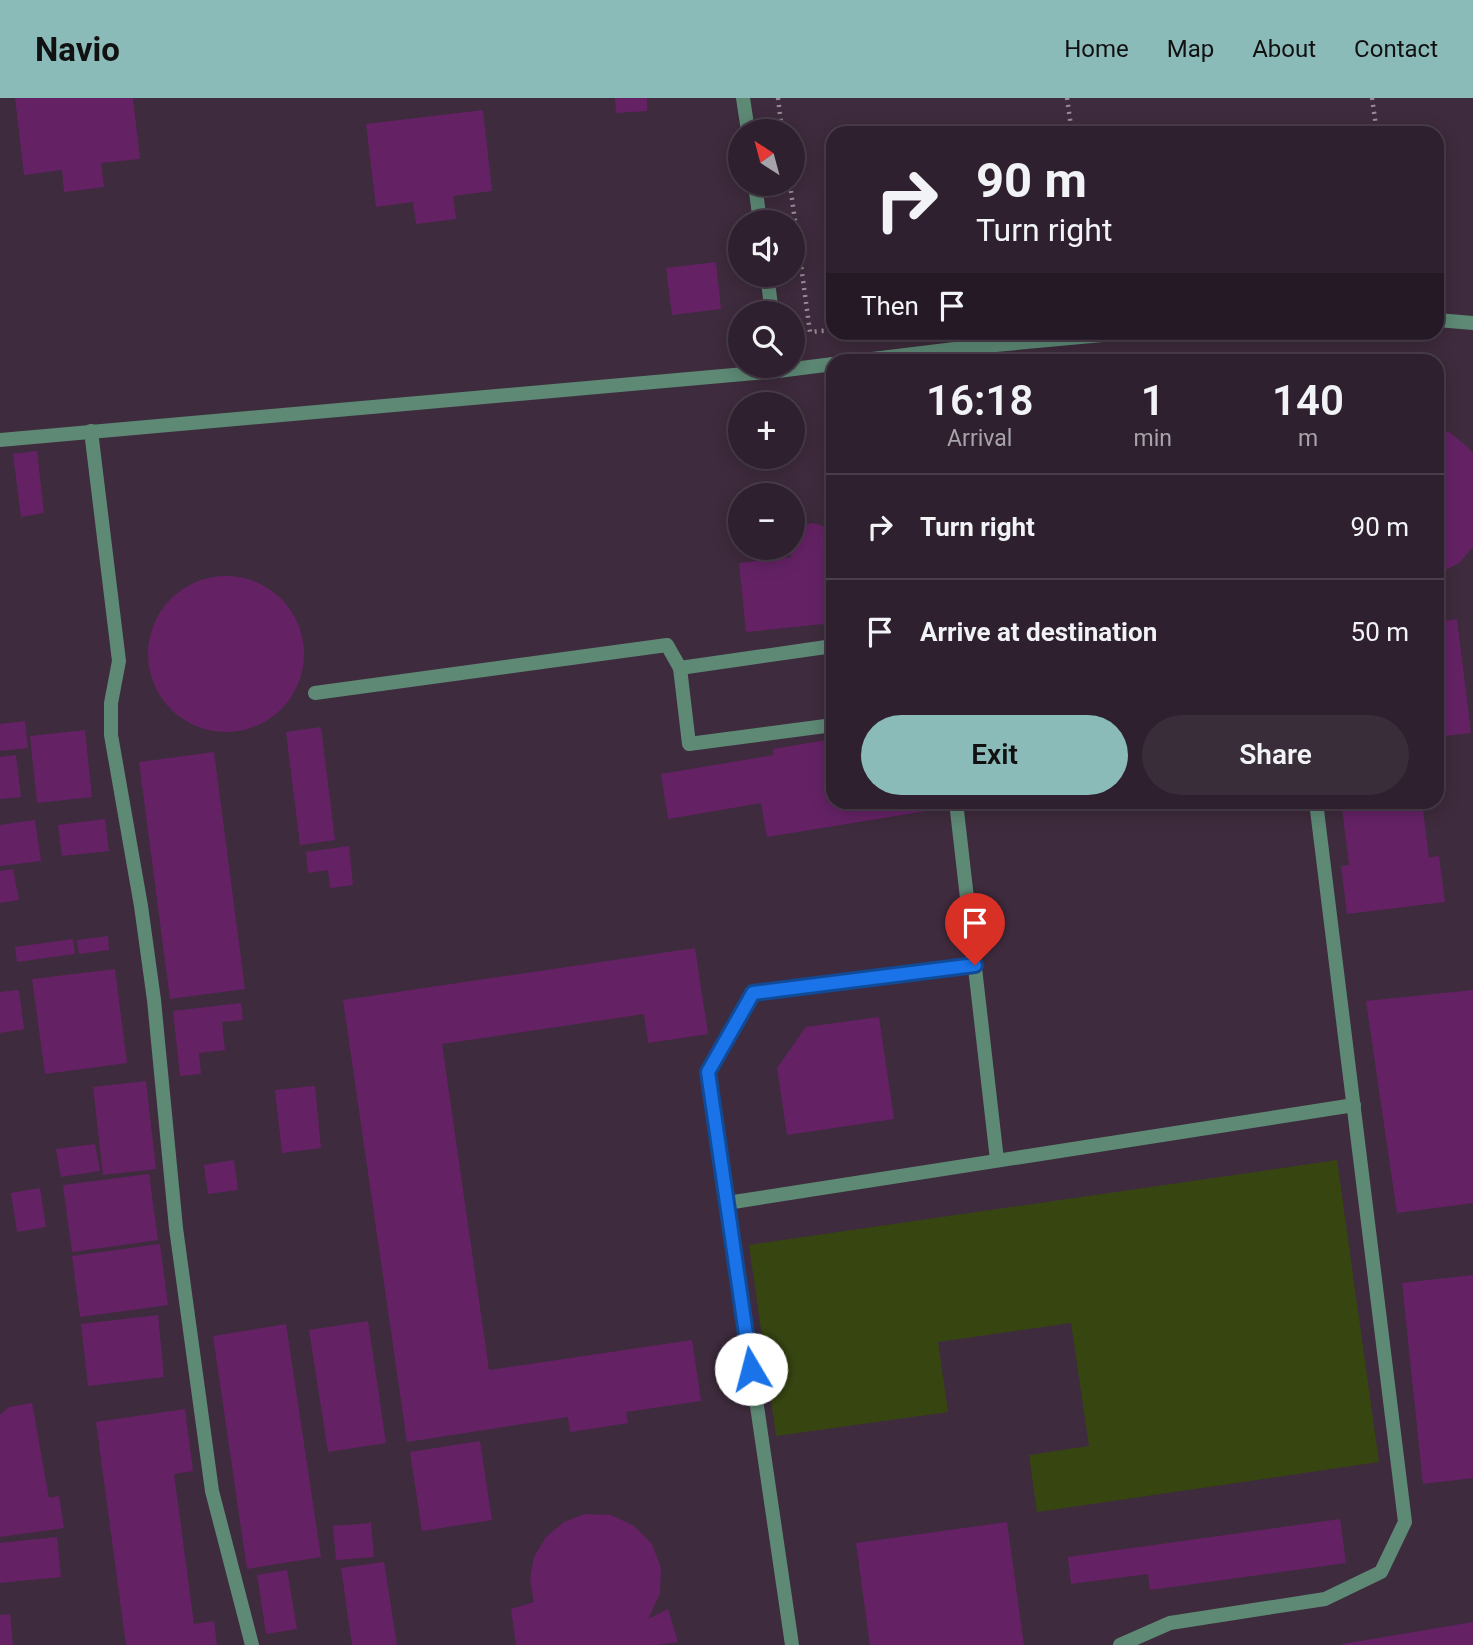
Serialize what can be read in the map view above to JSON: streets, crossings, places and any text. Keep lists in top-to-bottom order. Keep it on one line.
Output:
{"north":"top left","page":{"header":"Navio","nav":["Home","Map","About","Contact"],"map_buttons":["+","−"],"turn":["90 m","Turn right"],"then":"Then","eta":["16:18","Arrival","1","min","140","m"],"list":[{"name":"Turn right","value":"90 m"},{"name":"Arrive at destination","value":"50 m"}],"buttons":["Exit","Share"]}}
